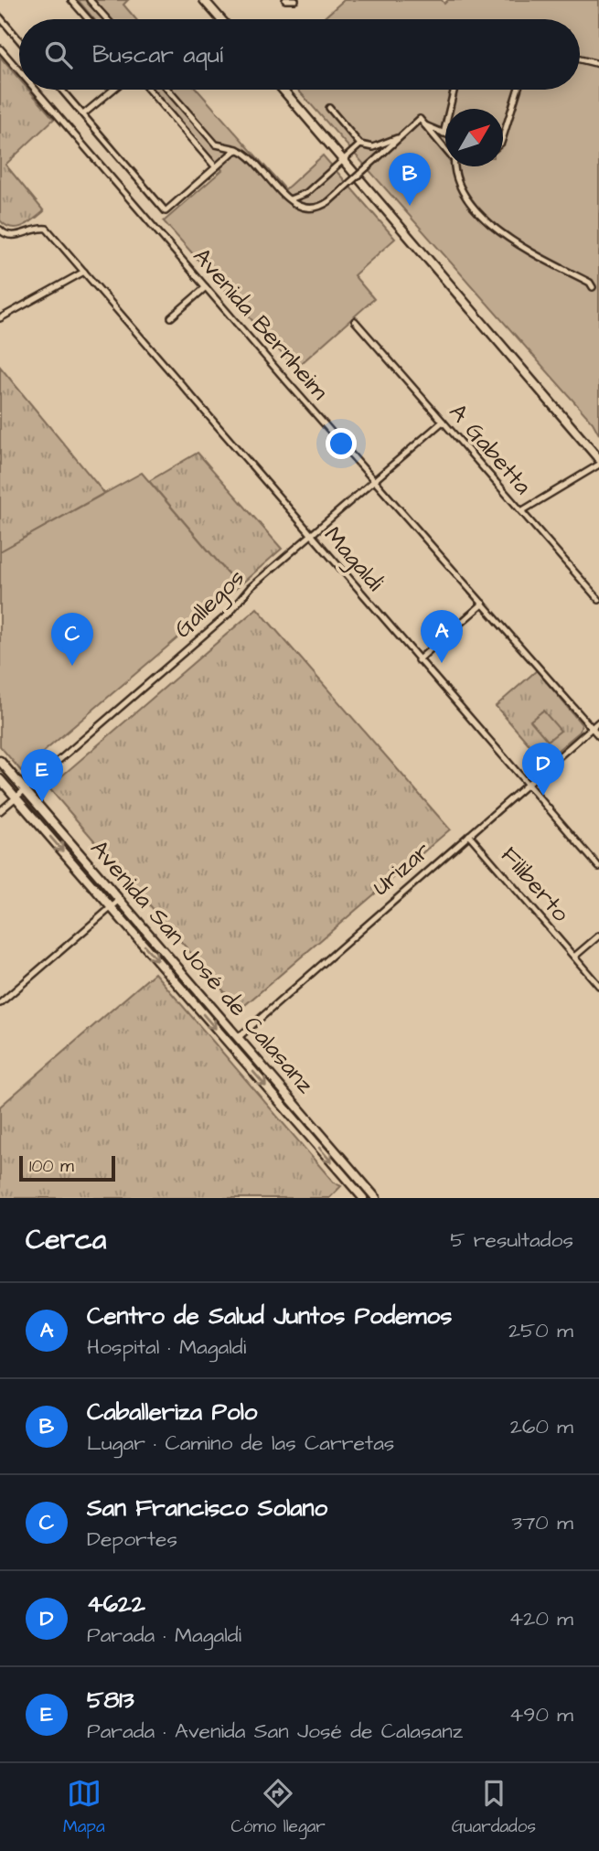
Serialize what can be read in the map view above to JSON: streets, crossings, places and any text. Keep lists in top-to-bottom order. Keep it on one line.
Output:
{"streets":{"main road":["Urizar","Avenida San José de Calasanz"],"street":["Avenida Bernheim","A Gabetta","Magaldi","Gallegos","Filiberto"]},"crossings":[["Avenida Bernheim","Gallegos"],["Avenida Bernheim","Urizar"],["A Gabetta","Gallegos"],["Magaldi","Gallegos"],["Magaldi","Urizar"],["Gallegos","Avenida San José de Calasanz"],["Urizar","Filiberto"],["Urizar","Avenida San José de Calasanz"]],"scale_bar":"100 m","north":"top right","page":{"search":"Buscar aquí","pins":["B","A","C","D","E"],"scale":"100 m","heading":["Cerca","5 resultados"],"list":[{"mark":"A","name":"Centro de Salud Juntos Podemos","note":"Hospital · Magaldi","value":"250 m"},{"mark":"B","name":"Caballeriza Polo","note":"Lugar · Camino de las Carretas","value":"260 m"},{"mark":"C","name":"San Francisco Solano","note":"Deportes","value":"370 m"},{"mark":"D","name":"4622","note":"Parada · Magaldi","value":"420 m"},{"mark":"E","name":"5813","note":"Parada · Avenida San José de Calasanz","value":"490 m"}],"nav":["Mapa","Cómo llegar","Guardados"]}}
